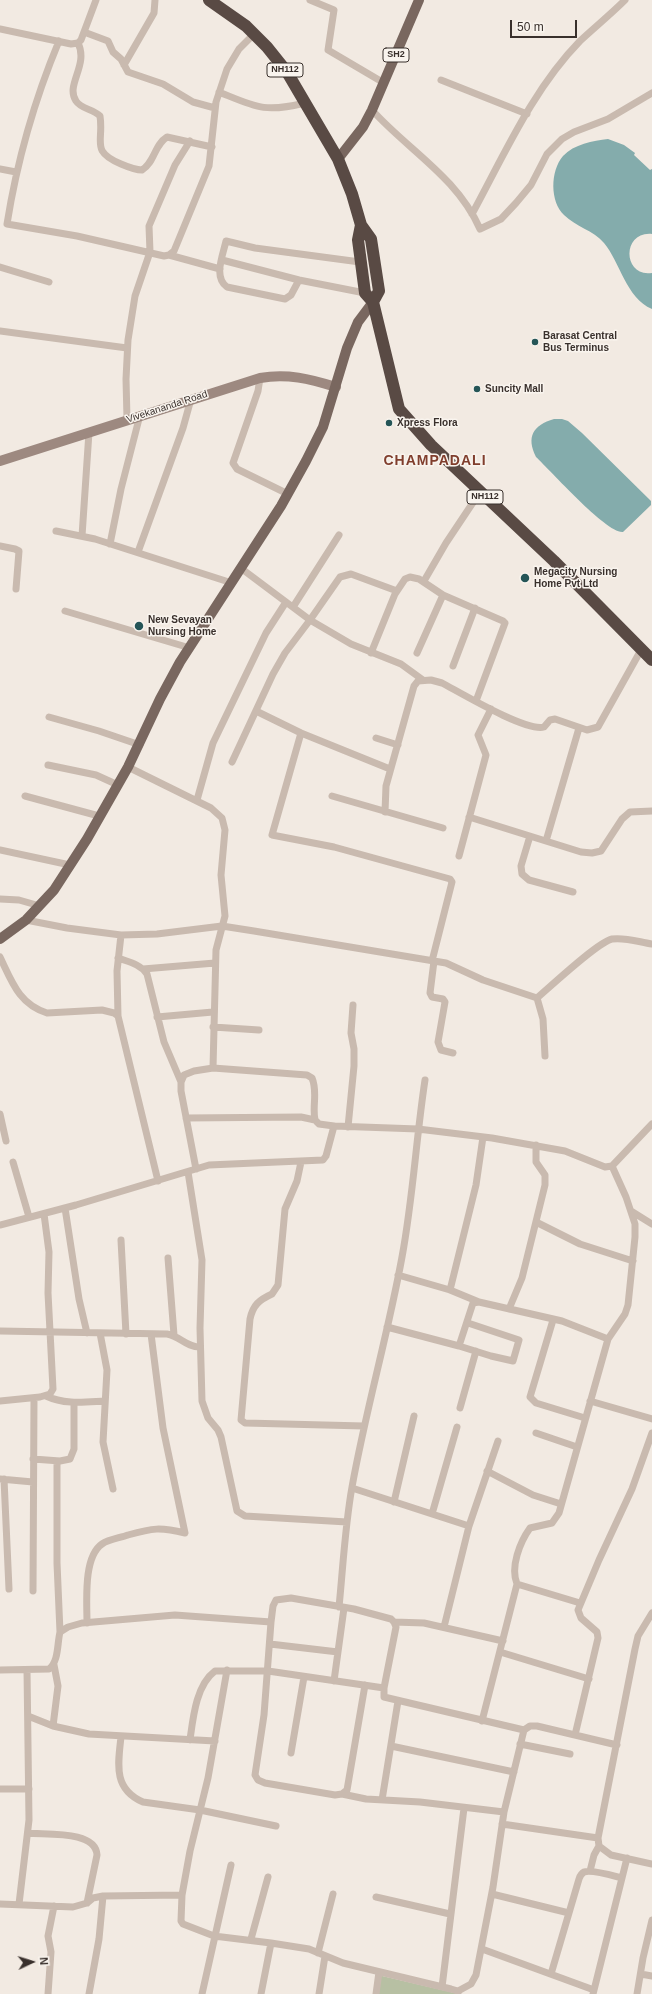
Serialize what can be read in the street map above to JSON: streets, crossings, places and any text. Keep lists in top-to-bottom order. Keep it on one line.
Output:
{"streets":{"highway":["NH112"],"main road":["SH2"],"street":["Vivekananda Road"]},"crossings":[["SH2","NH112"]],"districts":["CHAMPADALI"],"places":["Barasat Central Bus Terminus","Suncity Mall","Xpress Flora","Megacity Nursing Home Pvt Ltd","New Sevayan Nursing Home"],"scale_bar":"50 m","north":"right"}
